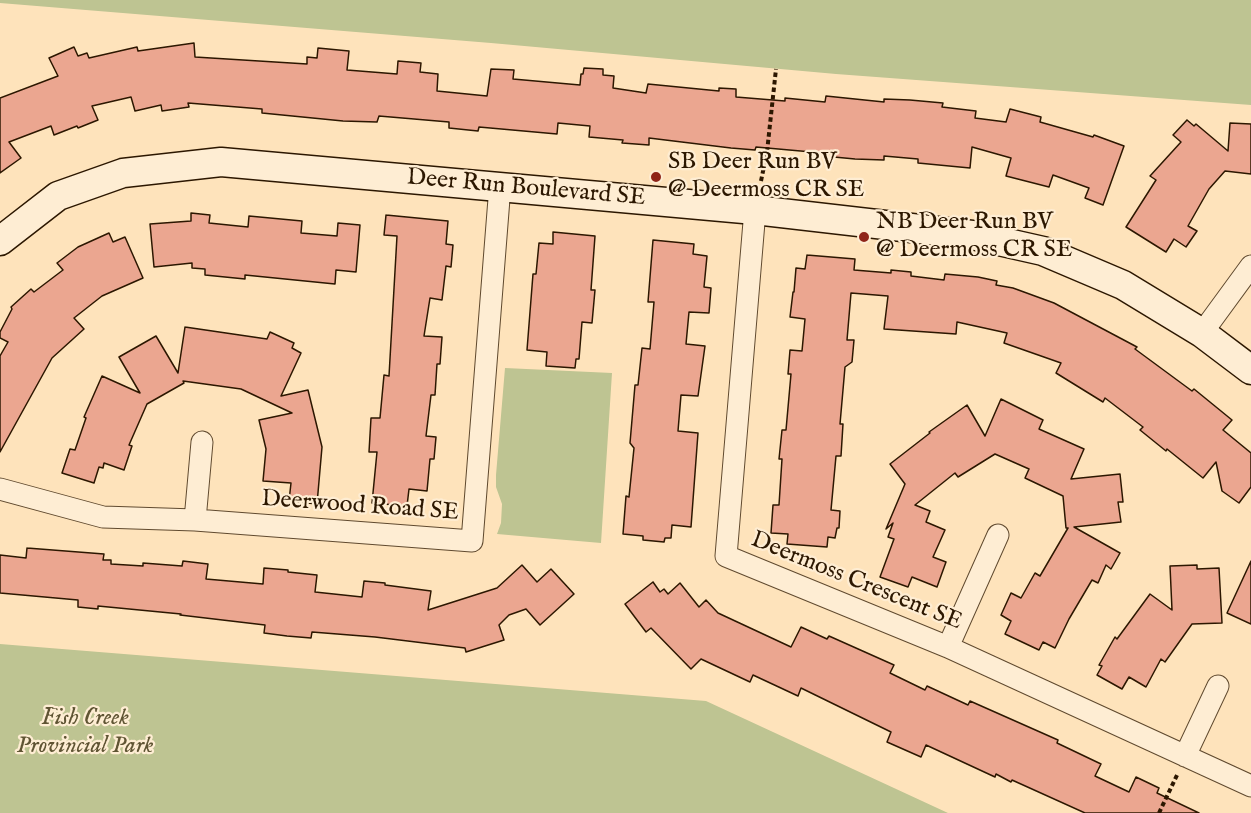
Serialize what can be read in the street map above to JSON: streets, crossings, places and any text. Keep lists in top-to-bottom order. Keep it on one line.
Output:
{"streets":{"street":["Deer Run Boulevard SE","Deerwood Road SE","Deermoss Crescent SE"]},"crossings":[["Deer Run Boulevard SE","Deerwood Road SE"],["Deer Run Boulevard SE","Deermoss Crescent SE"]],"parks":["Fish Creek Provincial Park"],"places":["SB Deer Run BV @ Deermoss CR SE","NB Deer Run BV @ Deermoss CR SE"]}
